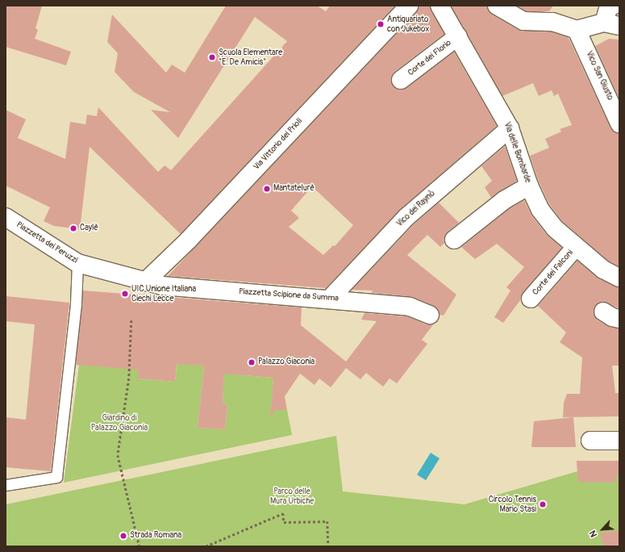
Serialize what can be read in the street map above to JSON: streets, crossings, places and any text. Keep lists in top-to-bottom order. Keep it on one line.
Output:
{"streets":{"street":["Corte dei Florio","Vico San Giusto","Via Vittorio dei Prioli","Via delle Bombarde","Vico dei Raynò","Piazzetta dei Peruzzi","Corte dei Falconi","Piazzetta Scipione da Summa"]},"crossings":[["Corte dei Florio","Via delle Bombarde"],["Via Vittorio dei Prioli","Piazzetta dei Peruzzi"],["Via Vittorio dei Prioli","Piazzetta Scipione da Summa"],["Via delle Bombarde","Vico dei Raynò"],["Via delle Bombarde","Corte dei Falconi"],["Vico dei Raynò","Piazzetta Scipione da Summa"],["Piazzetta dei Peruzzi","Piazzetta Scipione da Summa"]],"parks":["Giardino di Palazzo Giaconia","Parco delle Mura Urbiche"],"places":["Antiquariato con Jukebox","Scuola Elementare \"E. De Amicis\"","Mantatelurè","Caylè","UIC Unione Italiana Ciechi Lecce","Palazzo Giaconia","Circolo Tennis Mario Stasi","Strada Romana"],"north":"bottom left"}
